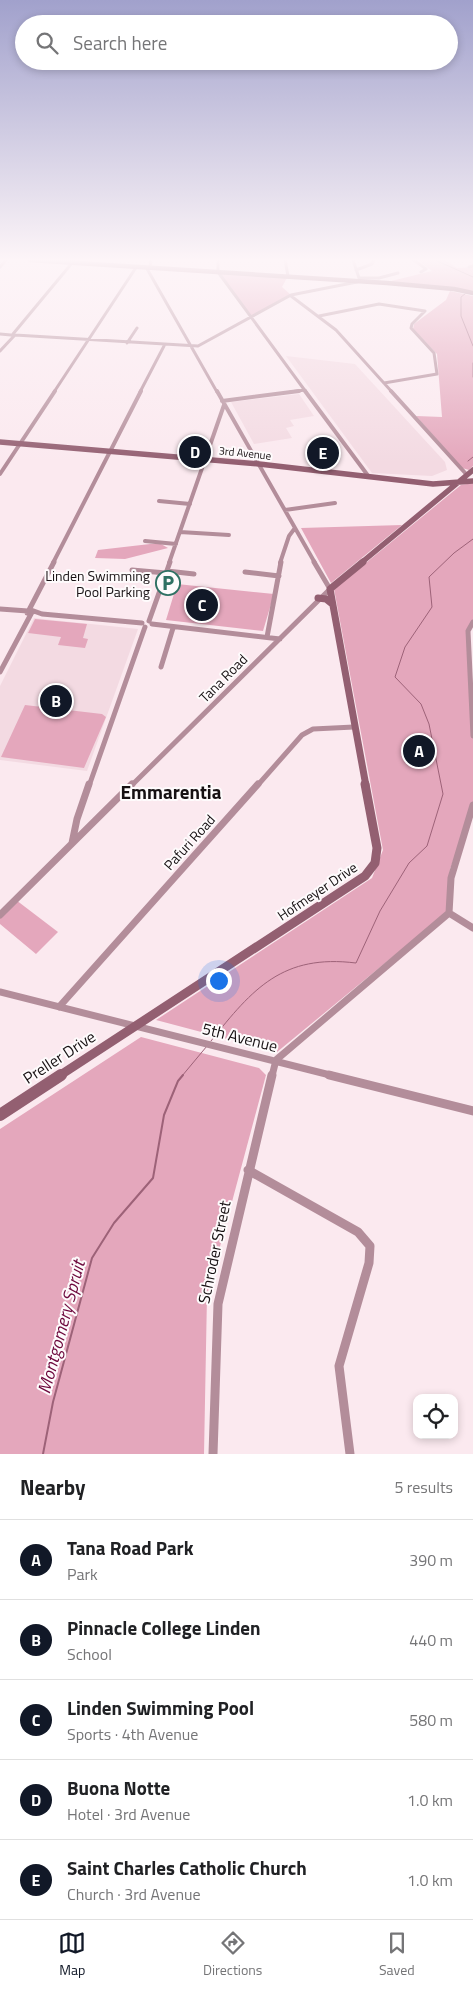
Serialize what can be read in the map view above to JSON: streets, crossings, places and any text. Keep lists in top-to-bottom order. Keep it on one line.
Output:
{"streets":{"main road":["3rd Avenue","Tana Road","Hofmeyer Drive","Preller Drive"],"street":["Pafuri Road","5th Avenue","Schroder Street"]},"crossings":[["3rd Avenue","Tana Road"],["Tana Road","Hofmeyer Drive"],["Pafuri Road","Hofmeyer Drive"],["Pafuri Road","5th Avenue"],["Hofmeyer Drive","5th Avenue"],["Hofmeyer Drive","Preller Drive"],["5th Avenue","Preller Drive"],["5th Avenue","Schroder Street"]],"districts":["Emmarentia"],"water":["Montgomery Spruit"],"places":{"parking":["Linden Swimming Pool Parking"]},"page":{"search":"Search here","pins":["D","E","C","B","A"],"heading":["Nearby","5 results"],"list":[{"mark":"A","name":"Tana Road Park","note":"Park","value":"390 m"},{"mark":"B","name":"Pinnacle College Linden","note":"School","value":"440 m"},{"mark":"C","name":"Linden Swimming Pool","note":"Sports · 4th Avenue","value":"580 m"},{"mark":"D","name":"Buona Notte","note":"Hotel · 3rd Avenue","value":"1.0 km"},{"mark":"E","name":"Saint Charles Catholic Church","note":"Church · 3rd Avenue","value":"1.0 km"}],"nav":["Map","Directions","Saved"]}}
